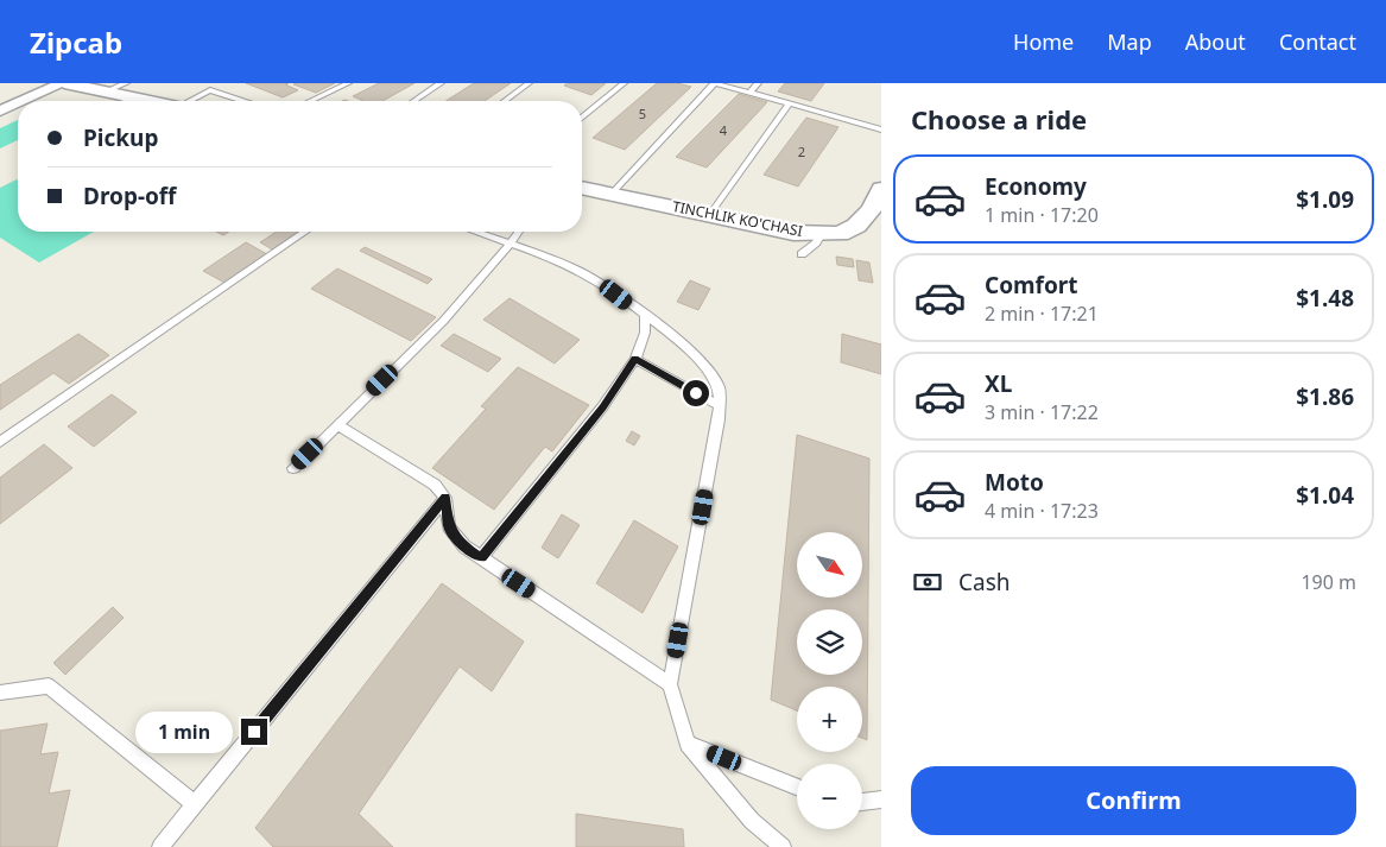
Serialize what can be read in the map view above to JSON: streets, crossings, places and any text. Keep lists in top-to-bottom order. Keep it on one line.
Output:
{"streets":{"street":["TINCHLIK KO'CHASI"]},"house_numbers":["5","4","2"],"north":"bottom right","page":{"header":"Zipcab","nav":["Home","Map","About","Contact"],"heading":"Choose a ride","banner":["Pickup","Drop-off"],"list":[{"name":"Economy","note":"1 min · 17:20","value":"$1.09"},{"name":"Comfort","note":"2 min · 17:21","value":"$1.48"},{"name":"XL","note":"3 min · 17:22","value":"$1.86"},{"name":"Moto","note":"4 min · 17:23","value":"$1.04"}],"map_buttons":["+","−"],"pay":["Cash","190 m"],"bubble":"1 min","buttons":"Confirm"}}
